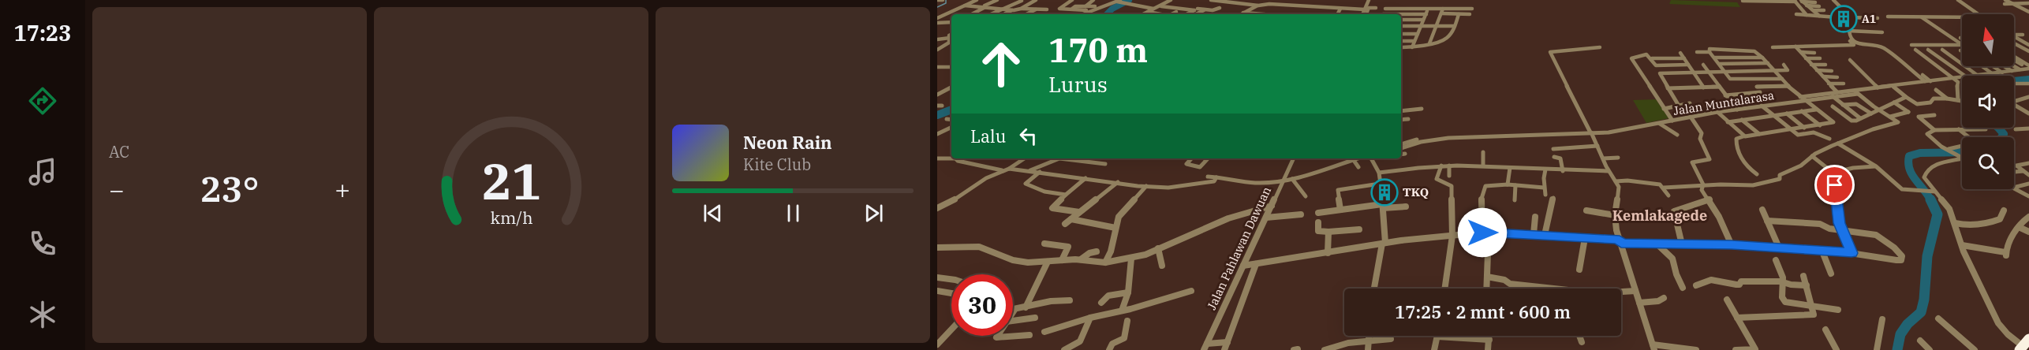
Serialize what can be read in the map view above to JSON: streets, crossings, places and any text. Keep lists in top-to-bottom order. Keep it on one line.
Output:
{"streets":{"street":["Jalan Muntalarasa","Jalan Pahlawan Dawuan"]},"districts":["Kemlakagede"],"places":{"building":["A1","TKQ"]},"north":"top","page":{"tabs":"17:23","tile":"AC","turn":["170 m","Lurus"],"then":"Lalu","song":["Neon Rain","Kite Club"],"heat":["−","23°","+"],"limit":"30","trip":"17:25 · 2 mnt · 600 m","gauge":["21","km/h"]}}
